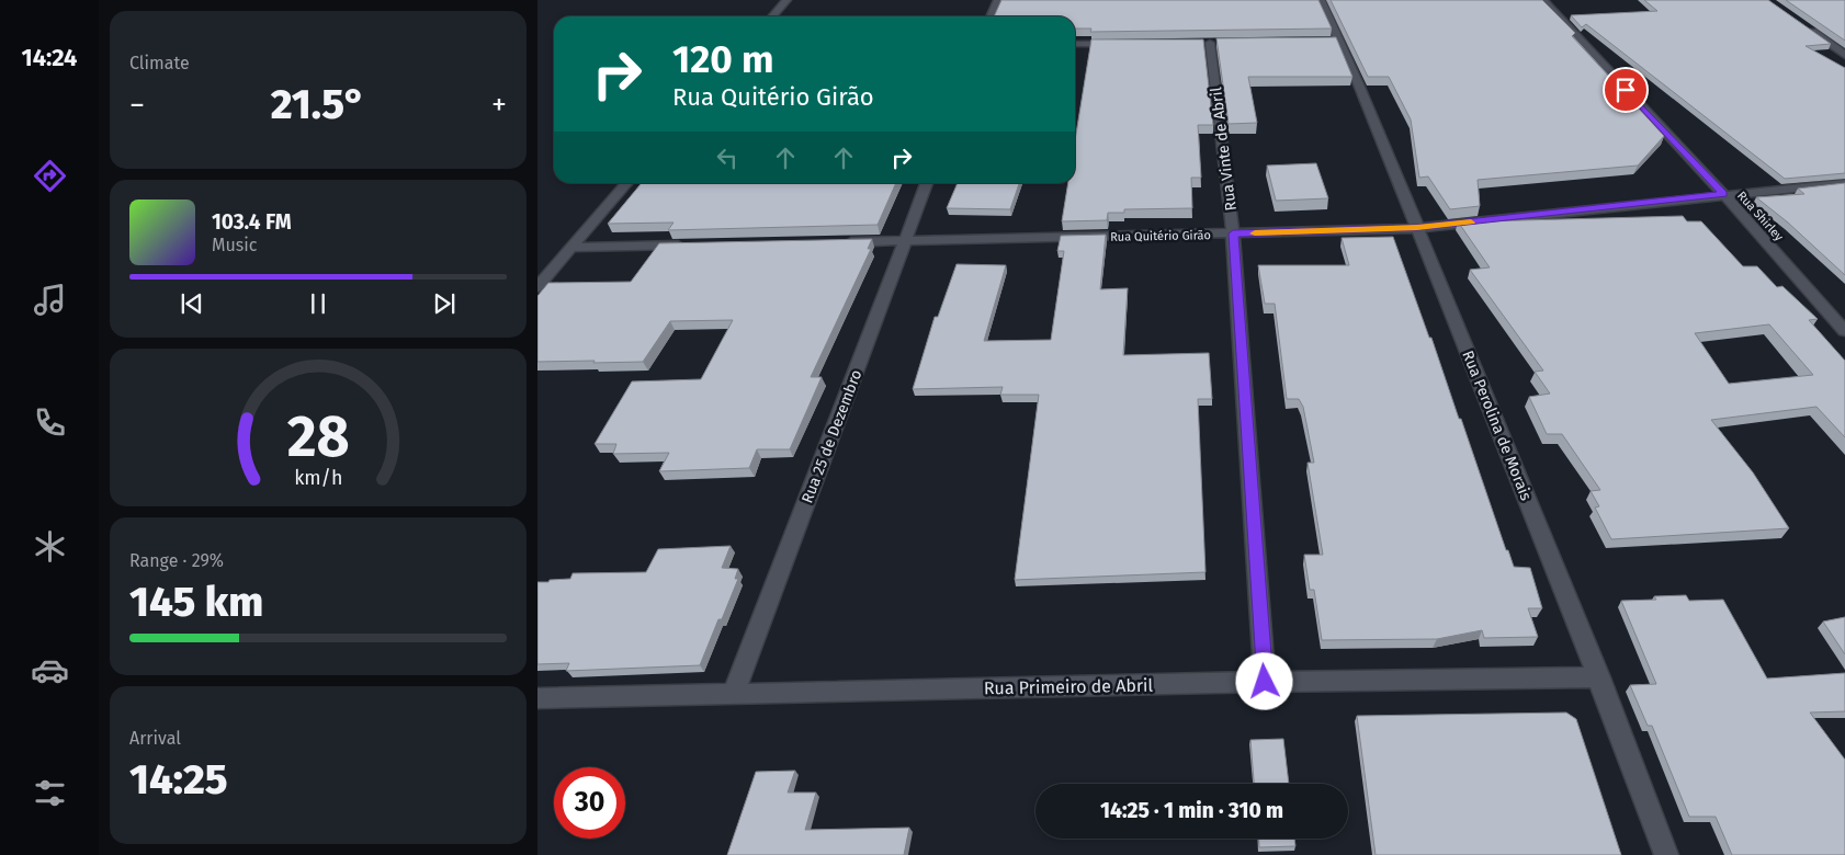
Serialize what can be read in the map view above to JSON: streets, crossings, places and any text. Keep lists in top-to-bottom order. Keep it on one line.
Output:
{"streets":{"street":["Rua Vinte de Abril","Rua Shirley","Rua Quitério Girão","Rua Perolina de Morais","Rua 25 de Dezembro","Rua Primeiro de Abril"]},"crossings":[["Rua Vinte de Abril","Rua Quitério Girão"],["Rua Vinte de Abril","Rua Primeiro de Abril"],["Rua Shirley","Rua Quitério Girão"],["Rua Quitério Girão","Rua Perolina de Morais"],["Rua Quitério Girão","Rua 25 de Dezembro"],["Rua Perolina de Morais","Rua Primeiro de Abril"],["Rua 25 de Dezembro","Rua Primeiro de Abril"]],"page":{"tabs":"14:24","tile":["Climate",["Range · 29%","145 km"],["Arrival","14:25"]],"turn":["120 m","Rua Quitério Girão"],"heat":["−","21.5°","+"],"song":["103.4 FM","Music"],"limit":"30","trip":"14:25 · 1 min · 310 m","gauge":["28","km/h"]}}
